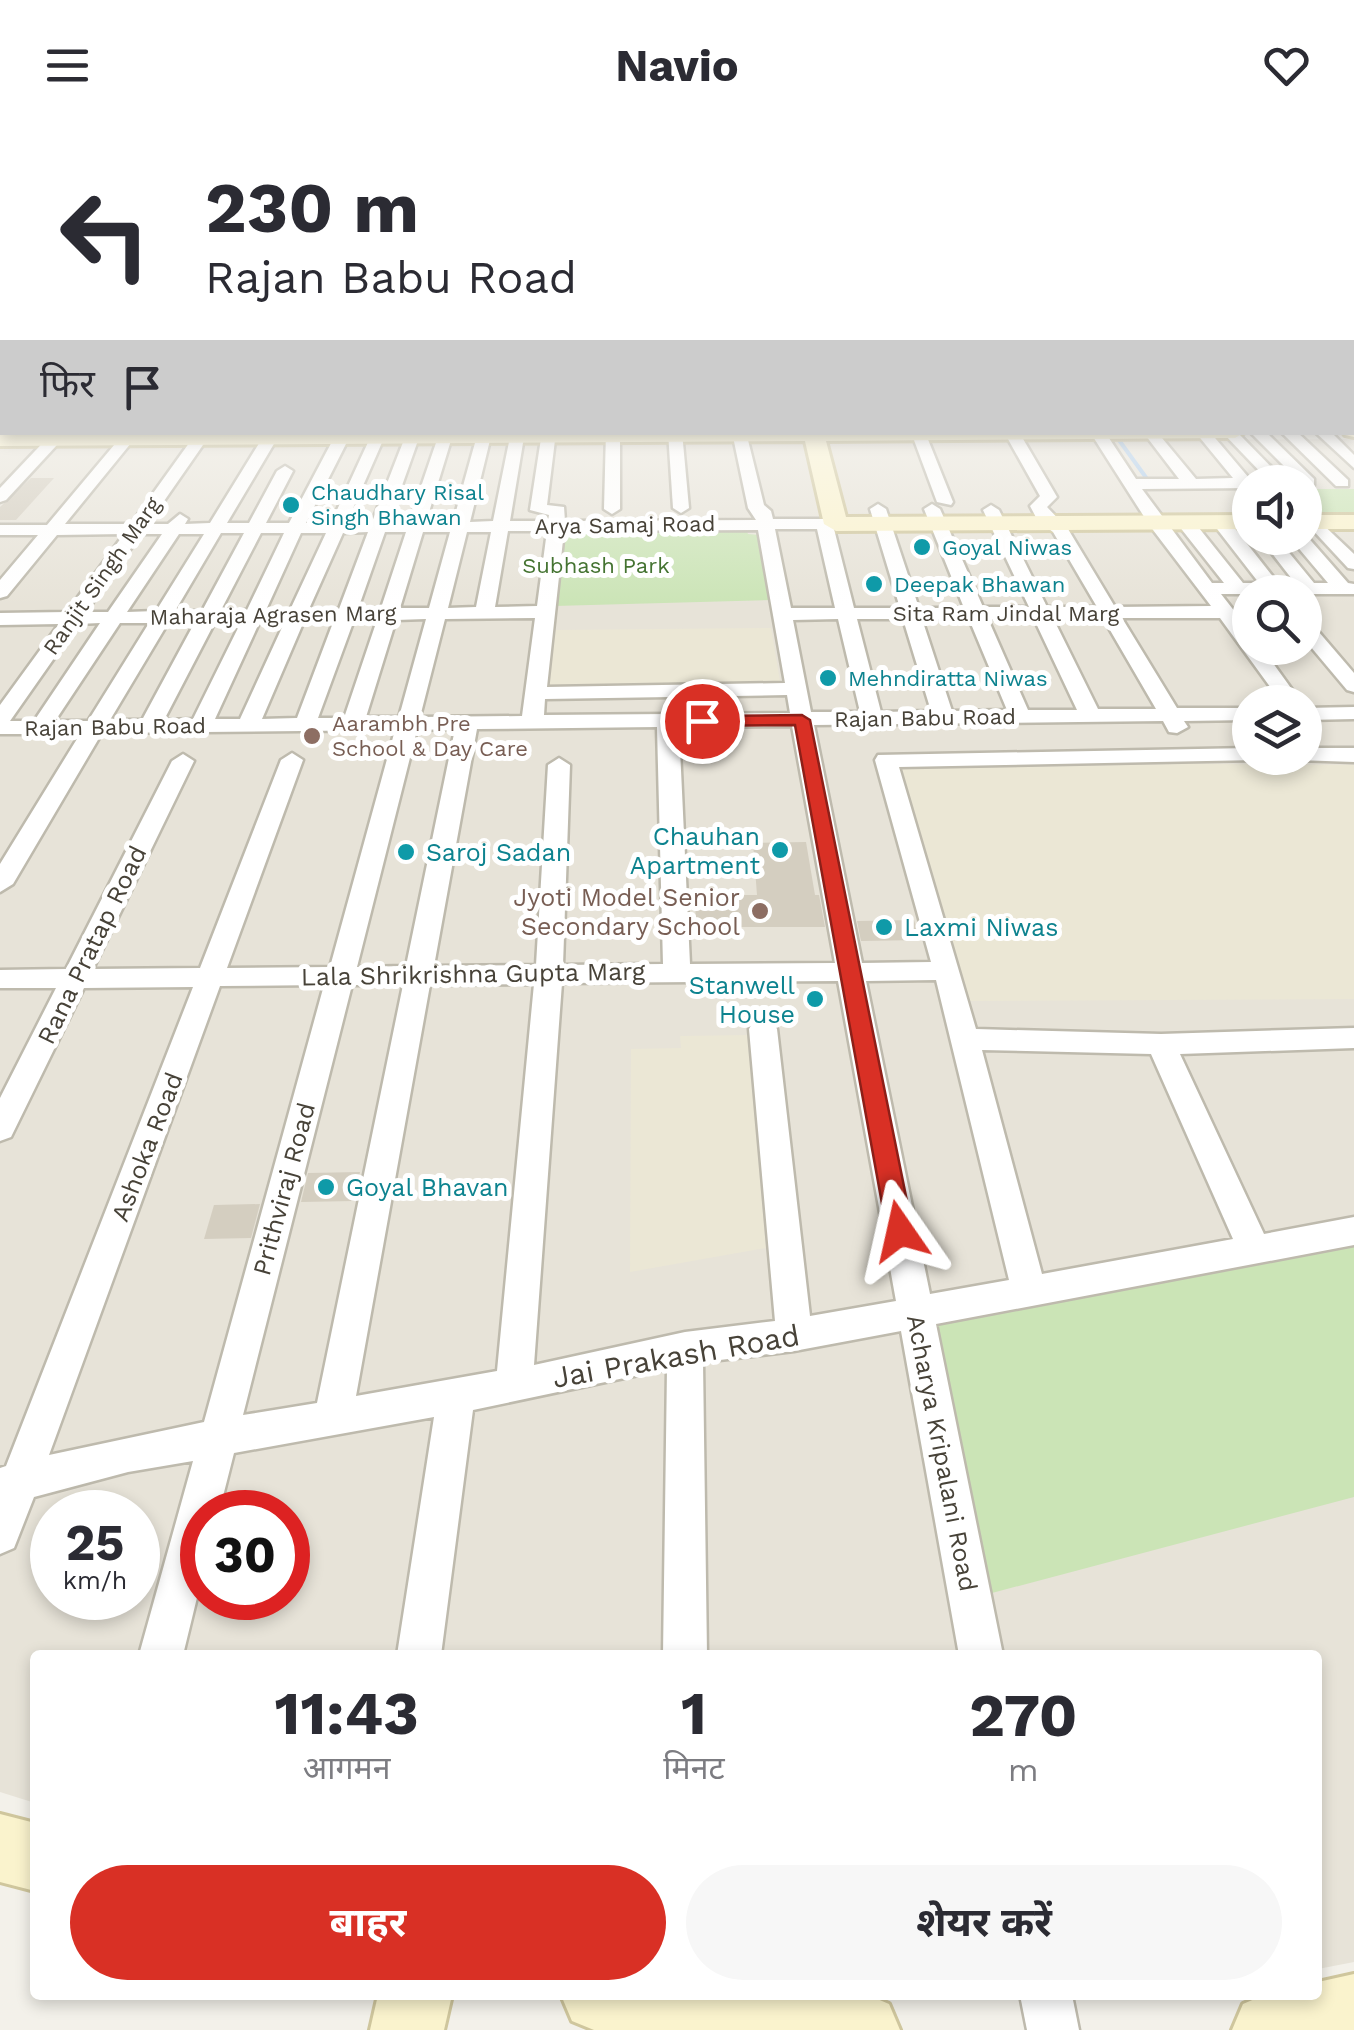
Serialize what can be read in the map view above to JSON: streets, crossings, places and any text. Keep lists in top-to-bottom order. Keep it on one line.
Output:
{"streets":{"street":["Arya Samaj Road","Ranjit Singh Marg","Sita Ram Jindal Marg","Maharaja Agrasen Marg","Rajan Babu Road","Rana Pratap Road","Lala Shrikrishna Gupta Marg","Ashoka Road","Prithviraj Road","Jai Prakash Road","Acharya Kripalani Road"]},"crossings":[["Arya Samaj Road","Ranjit Singh Marg"],["Arya Samaj Road","Prithviraj Road"],["Arya Samaj Road","Acharya Kripalani Road"],["Ranjit Singh Marg","Maharaja Agrasen Marg"],["Sita Ram Jindal Marg","Acharya Kripalani Road"],["Maharaja Agrasen Marg","Prithviraj Road"],["Rajan Babu Road","Prithviraj Road"],["Rajan Babu Road","Acharya Kripalani Road"],["Rana Pratap Road","Lala Shrikrishna Gupta Marg"],["Lala Shrikrishna Gupta Marg","Ashoka Road"],["Lala Shrikrishna Gupta Marg","Prithviraj Road"],["Lala Shrikrishna Gupta Marg","Acharya Kripalani Road"],["Ashoka Road","Jai Prakash Road"],["Prithviraj Road","Jai Prakash Road"],["Jai Prakash Road","Acharya Kripalani Road"]],"parks":["Subhash Park"],"places":["Chaudhary Risal Singh Bhawan","Goyal Niwas","Deepak Bhawan","Mehndiratta Niwas","Aarambh Pre School & Day Care","Chauhan Apartment","Saroj Sadan","Jyoti Model Senior Secondary School","Laxmi Niwas","Stanwell House","Goyal Bhavan"],"page":{"header":"Navio","turn":["230 m","Rajan Babu Road"],"then":"फिर","speed":"25 km/h","limit":"30","eta":["11:43","आगमन","1","मिनट","270","m"],"buttons":["बाहर","शेयर करें"]}}
